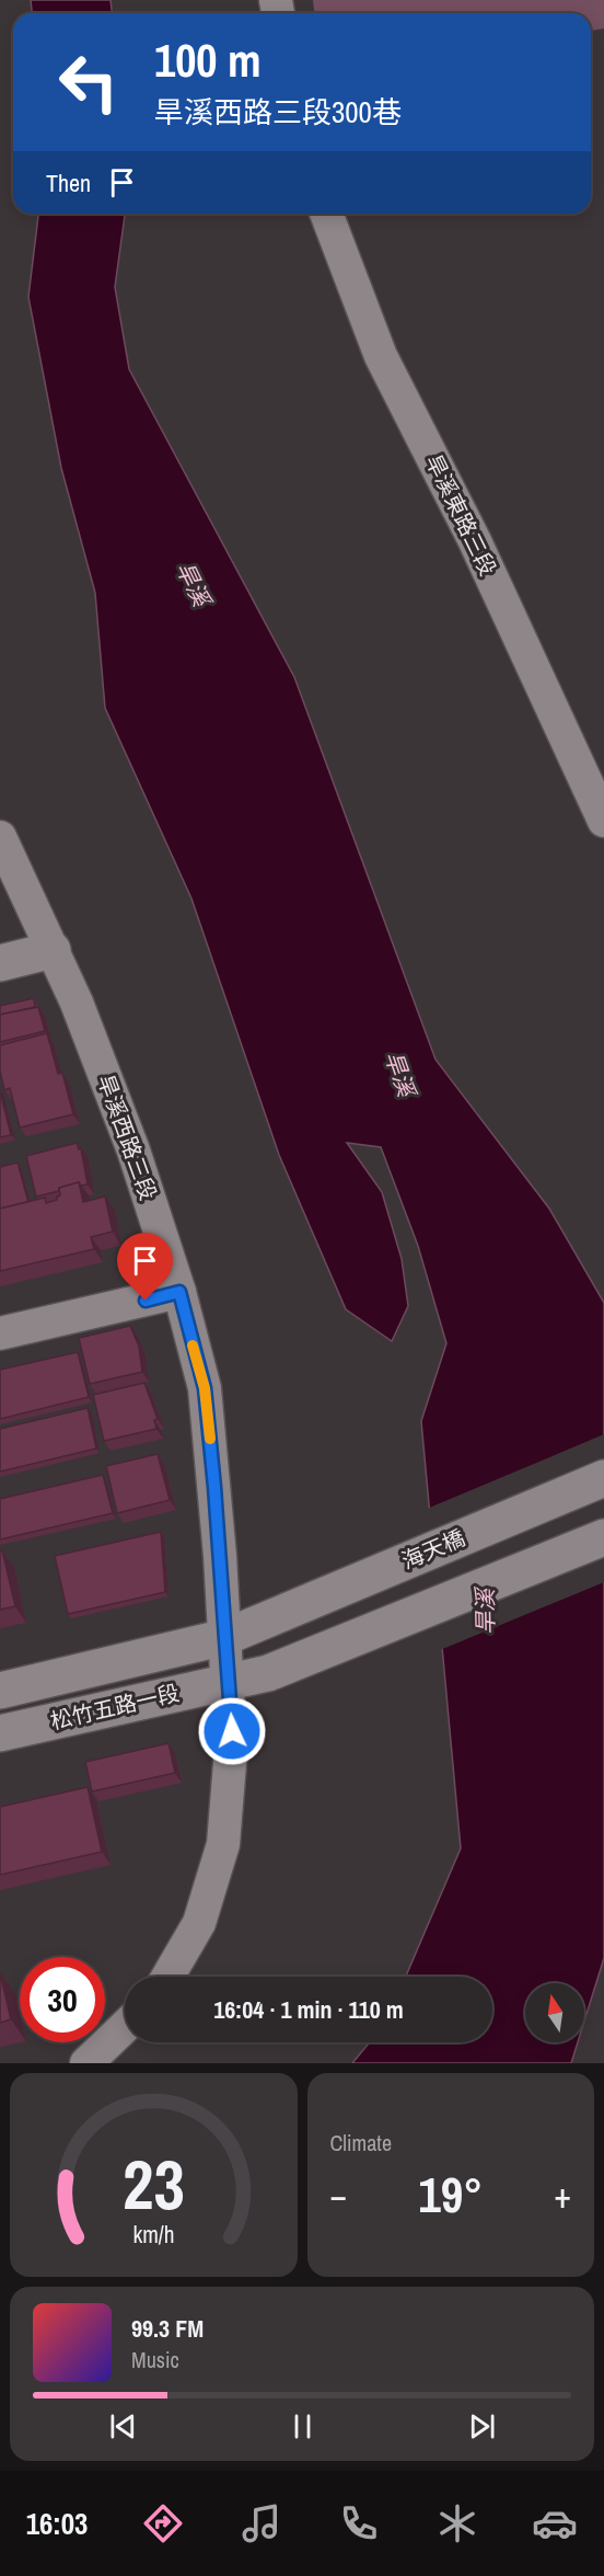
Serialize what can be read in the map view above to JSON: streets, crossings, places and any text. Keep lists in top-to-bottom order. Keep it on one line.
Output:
{"streets":{"street":["旱溪東路三段","旱溪西路三段","海天橋","松竹五路一段"]},"crossings":[["旱溪西路三段","松竹五路一段"],["海天橋","松竹五路一段"]],"water":["旱溪"],"north":"top","page":{"turn":["100 m","旱溪西路三段300巷"],"then":"Then","limit":"30","trip":"16:04 · 1 min · 110 m","tile":"Climate","heat":["−","19°","+"],"song":["99.3 FM","Music"],"tabs":"16:03","gauge":["23","km/h"]}}
